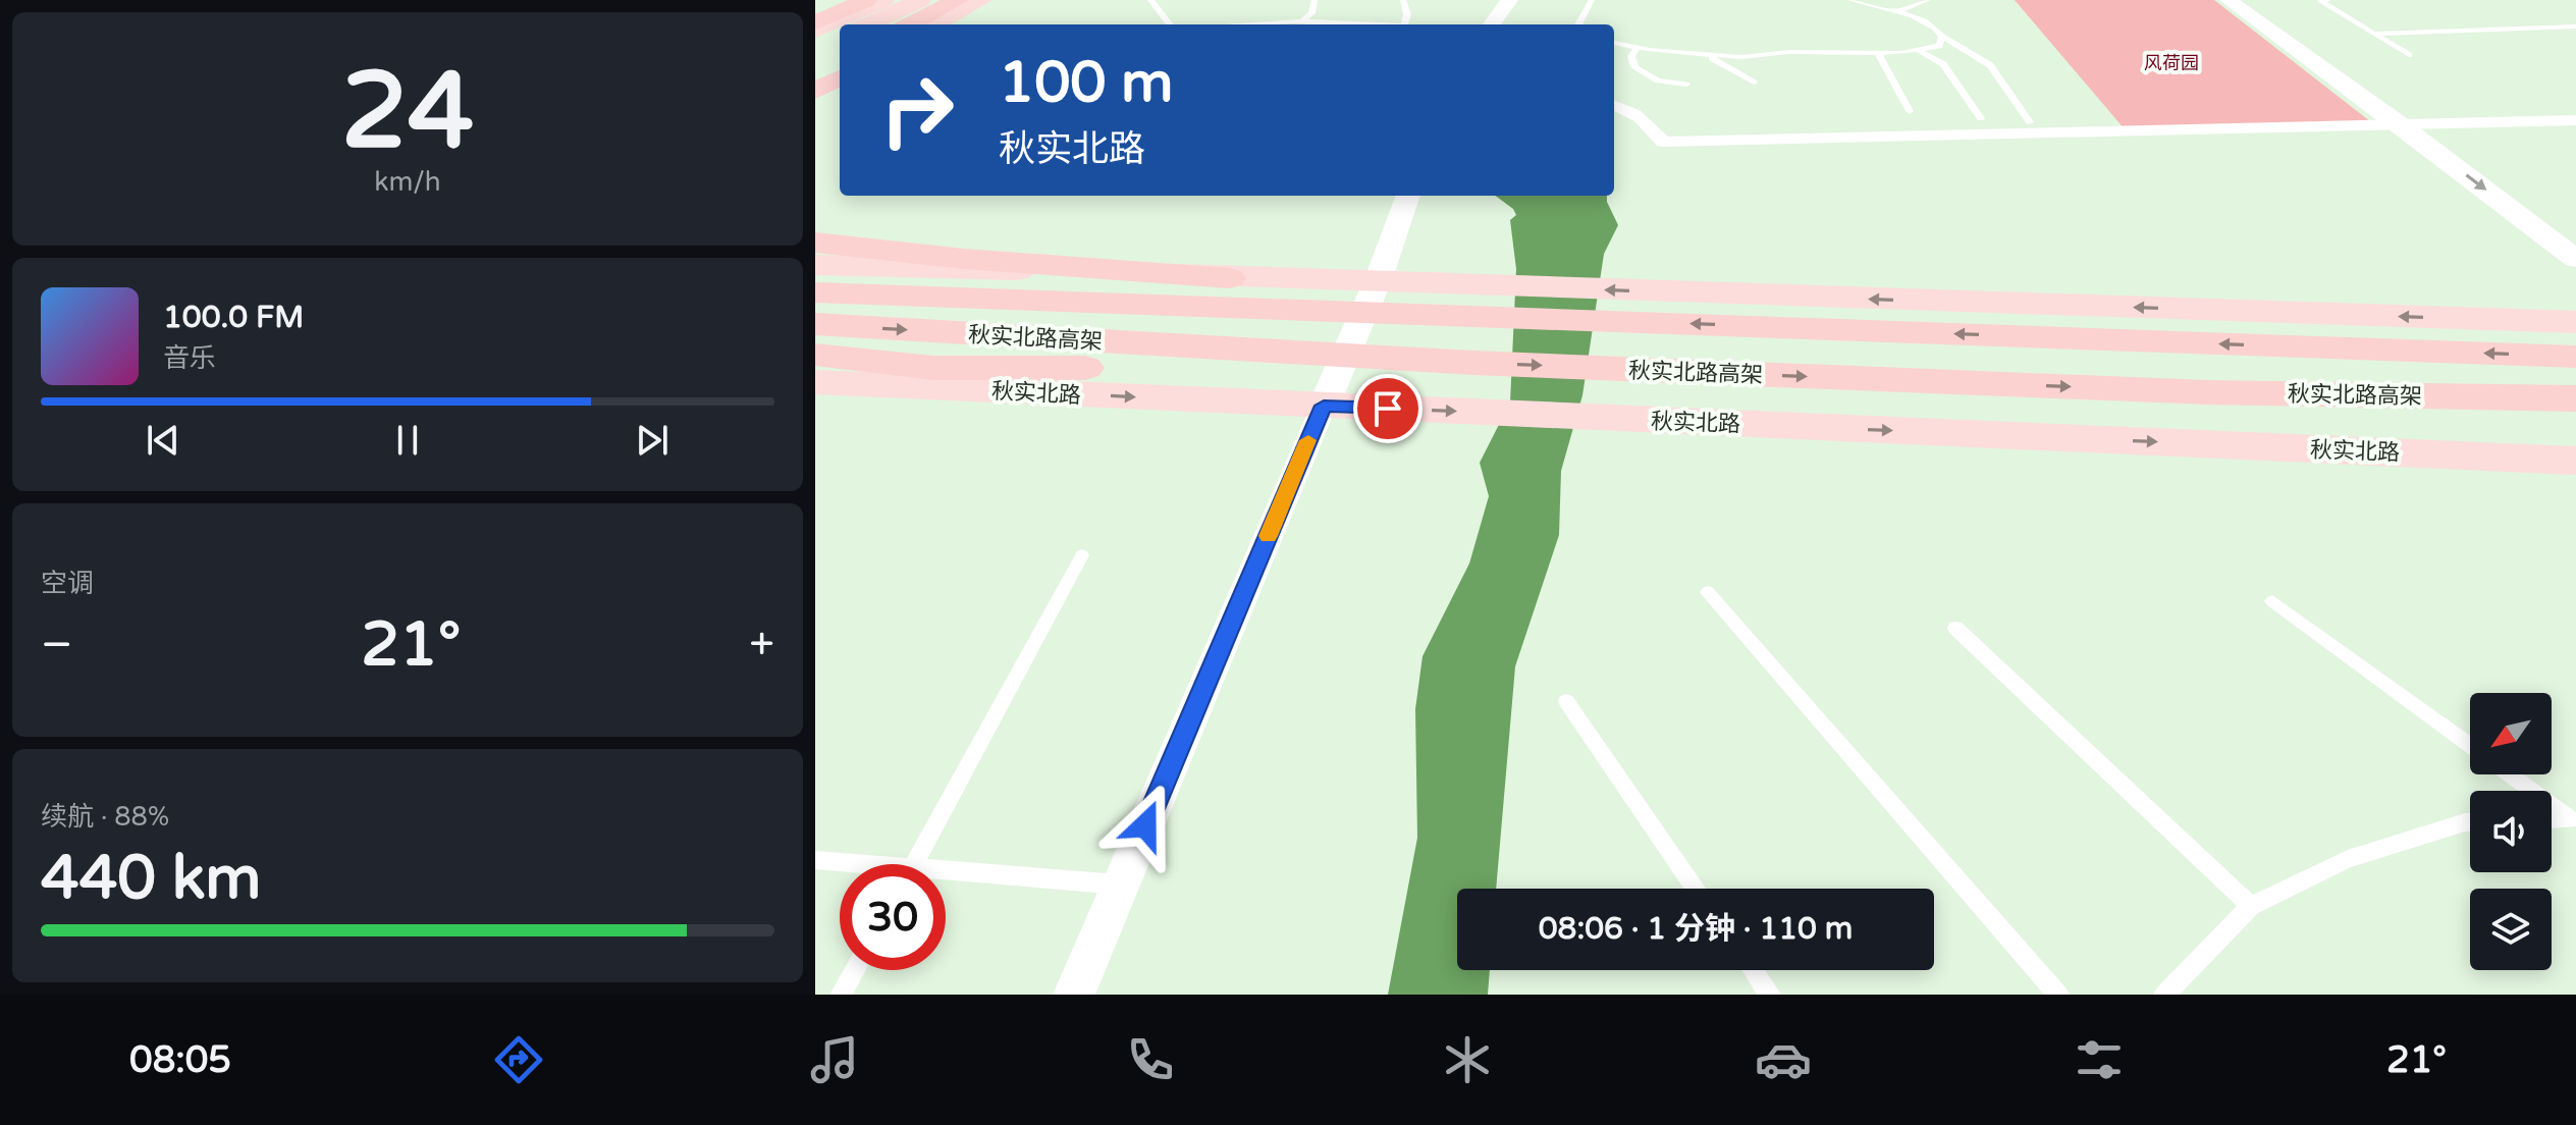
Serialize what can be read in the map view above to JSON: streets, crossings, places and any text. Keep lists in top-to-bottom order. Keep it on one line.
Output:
{"streets":{"highway":["秋实北路高架"],"main road":["秋实北路"]},"parks":["风荷园"],"north":"bottom left","page":{"tile":[["24","km/h"],"空调",["续航 · 88%","440 km"]],"turn":["100 m","秋实北路"],"song":["100.0 FM","音乐"],"heat":["−","21°","+"],"limit":"30","trip":"08:06 · 1 分钟 · 110 m","tabs":["08:05","21°"]}}
